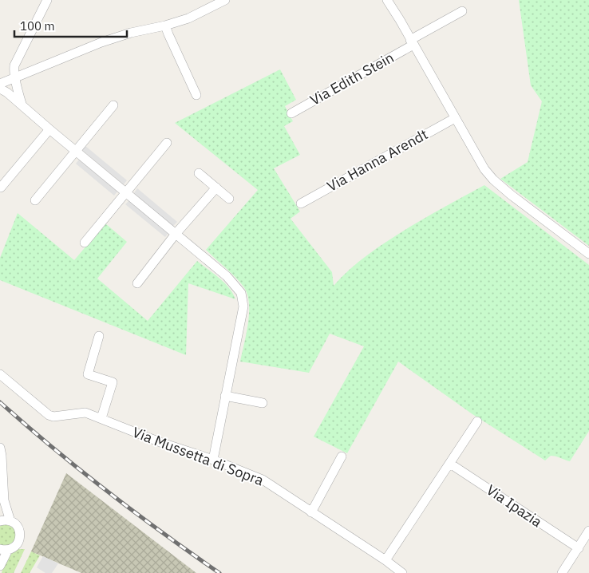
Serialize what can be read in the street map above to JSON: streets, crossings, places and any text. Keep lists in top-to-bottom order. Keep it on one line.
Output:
{"streets":{"street":["Via Edith Stein","Via Hanna Arendt","Via Mussetta di Sopra","Via Ipazia"]},"scale_bar":"100 m"}
